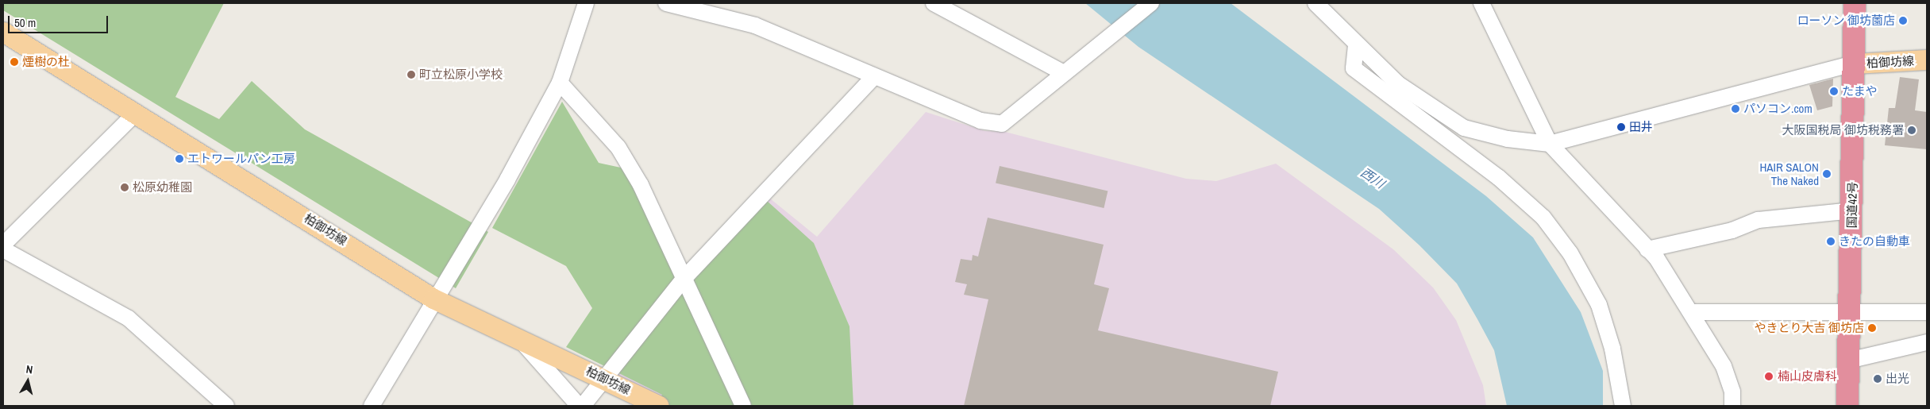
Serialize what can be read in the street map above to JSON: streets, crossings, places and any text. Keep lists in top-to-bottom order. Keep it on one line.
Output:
{"streets":{"highway":["国道42号"],"main road":["柏御坊線"]},"crossings":[["柏御坊線","国道42号"]],"water":["西川"],"places":["ローソン 御坊薗店","煙樹の杜","町立松原小学校","たまや","パソコン.com","田井","大阪国税局 御坊税務署","エトワールパン工房","HAIR SALON The Naked","松原幼稚園","きたの自動車","やきとり大吉 御坊店","楠山皮膚科","出光"],"scale_bar":"50 m","north":"top"}
